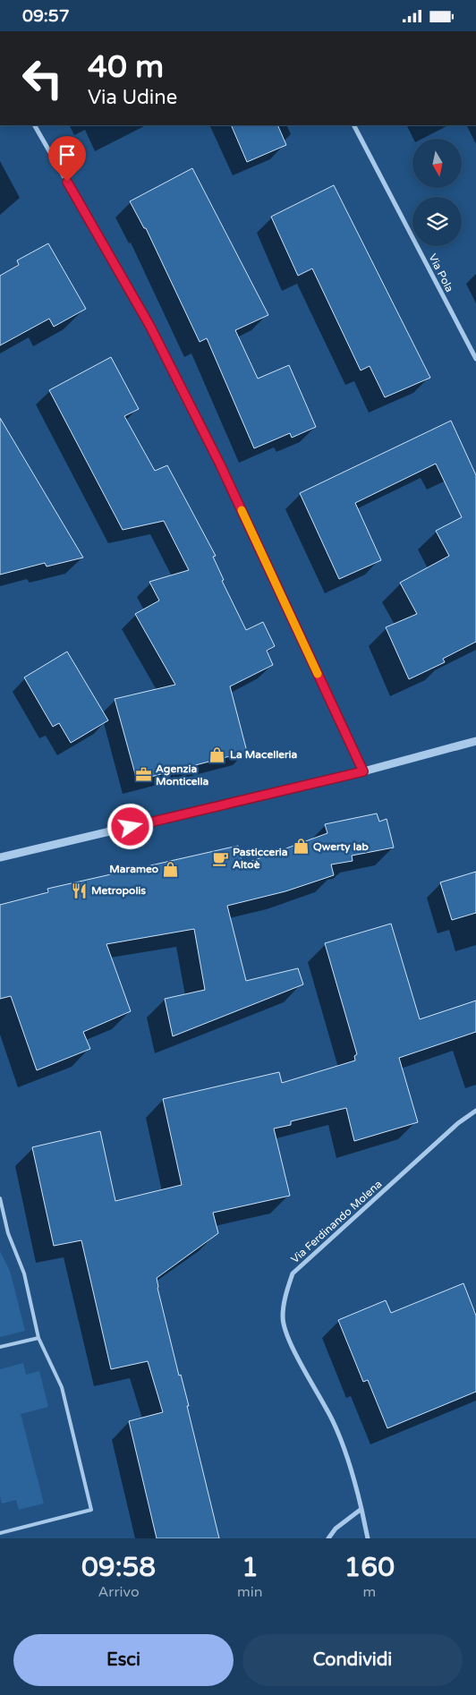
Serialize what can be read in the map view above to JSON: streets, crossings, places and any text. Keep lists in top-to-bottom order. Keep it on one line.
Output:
{"streets":{"street":["Via Pola","Via Ferdinando Molena"]},"places":{"shop":["La Macelleria","Qwerty lab","Marameo"],"office":["Agenzia Monticella"],"cafe":["Pasticceria Altoè"],"restaurant":["Metropolis"]},"north":"bottom","page":{"status":"09:57","turn":["40 m","Via Udine"],"eta":["09:58","Arrivo","1","min","160","m"],"buttons":["Esci","Condividi"]}}
